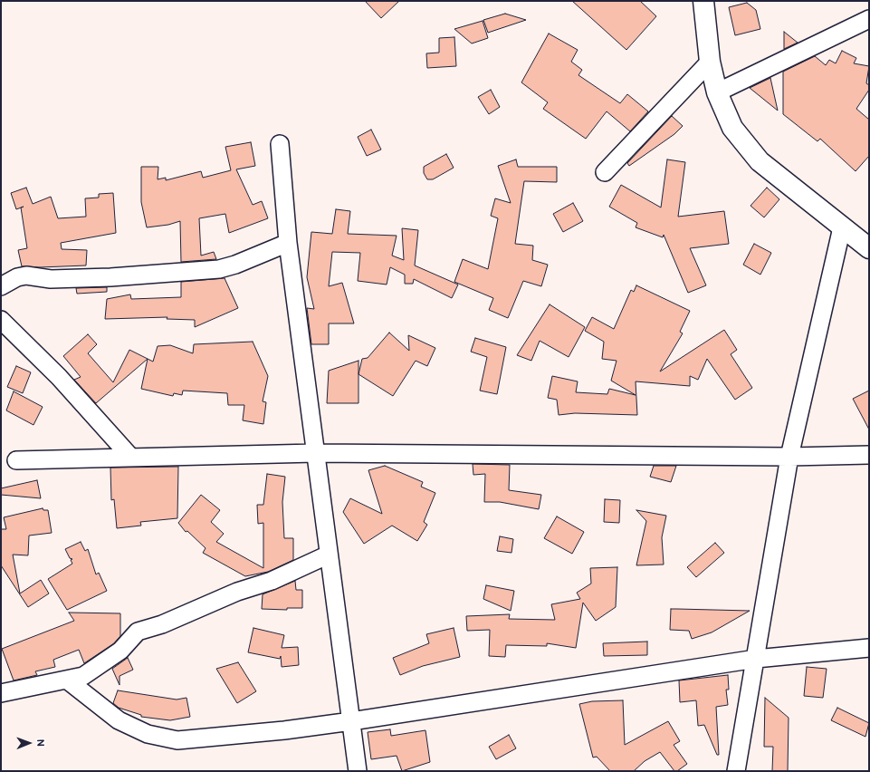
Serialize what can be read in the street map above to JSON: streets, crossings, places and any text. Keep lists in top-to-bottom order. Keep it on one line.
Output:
{"north":"right"}
